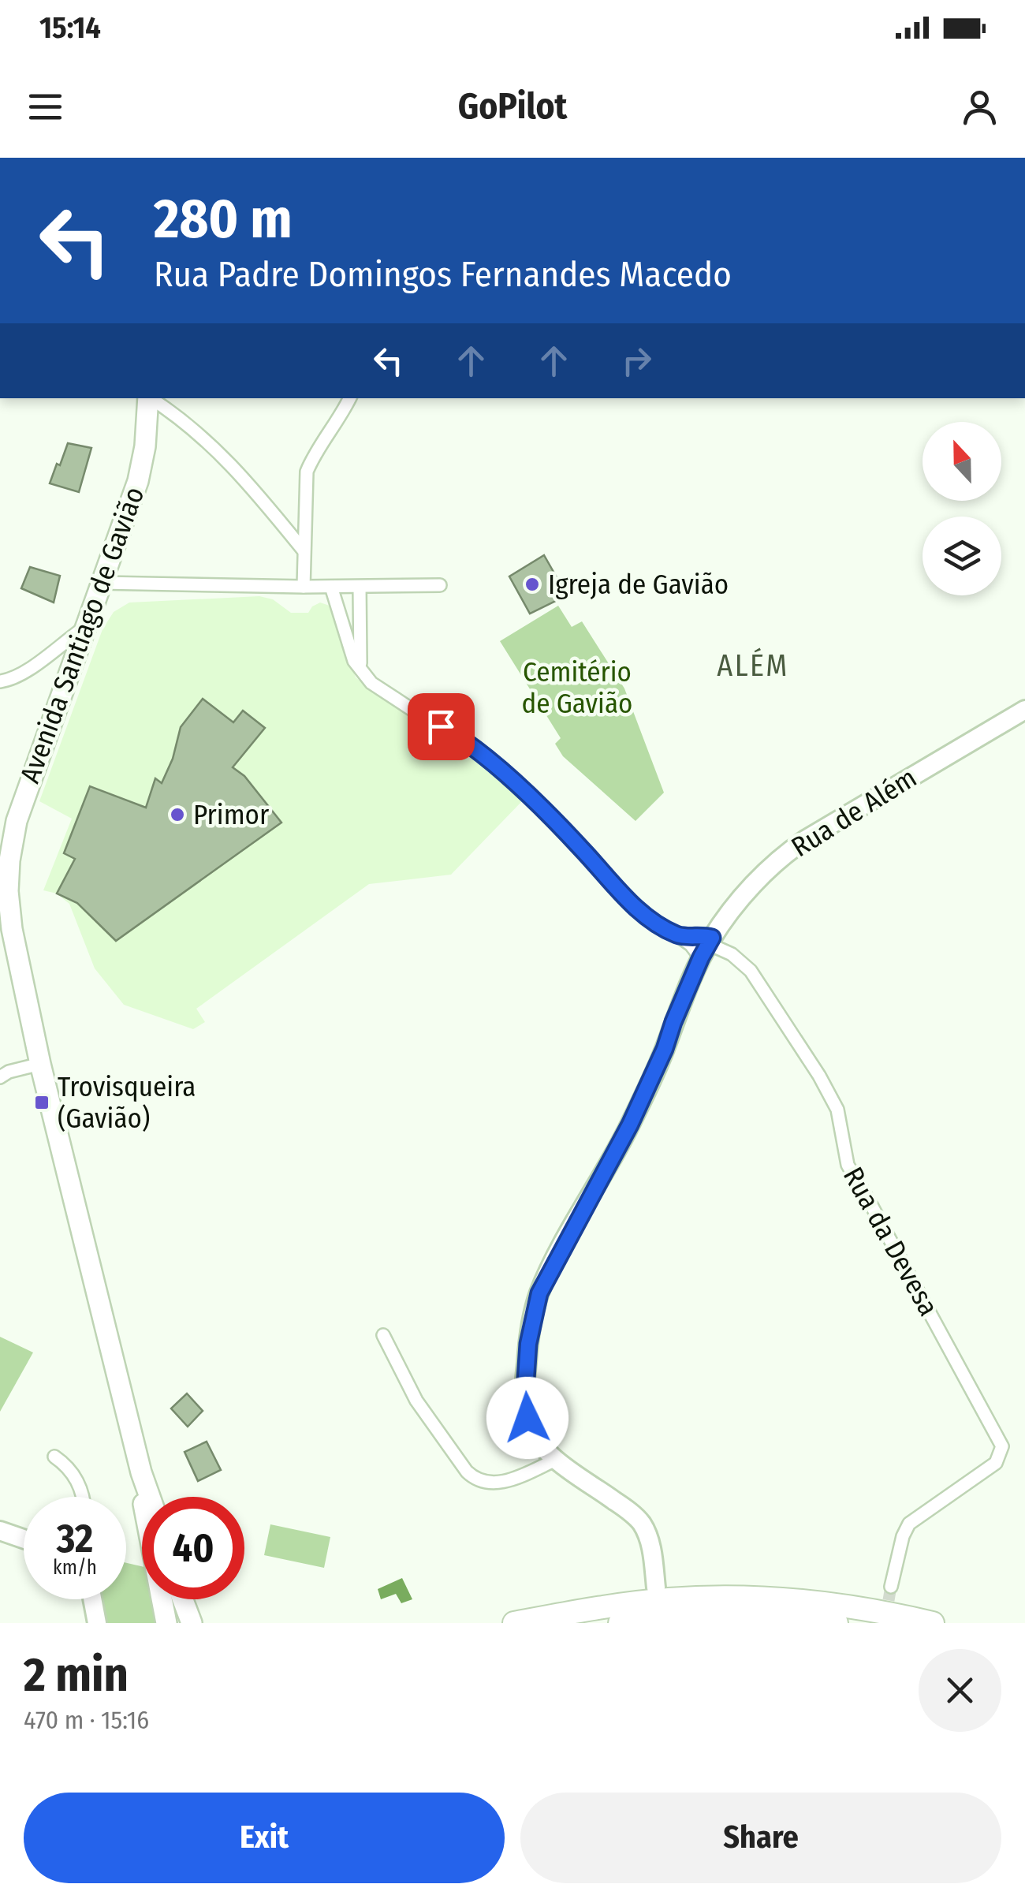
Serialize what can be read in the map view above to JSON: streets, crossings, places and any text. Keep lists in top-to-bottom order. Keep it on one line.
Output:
{"streets":{"main road":["Avenida Santiago de Gavião"],"street":["Rua de Além","Rua da Devesa"]},"crossings":[["Rua de Além","Rua da Devesa"]],"districts":["ALÉM"],"parks":["Cemitério de Gavião"],"places":{"other":["Igreja de Gavião","Primor"],"transit":["Trovisqueira (Gavião)"]},"north":"top","page":{"status":"15:14","header":"GoPilot","turn":["280 m","Rua Padre Domingos Fernandes Macedo"],"speed":"32 km/h","limit":"40","heading":["2 min","470 m · 15:16"],"buttons":["Exit","Share"]}}
